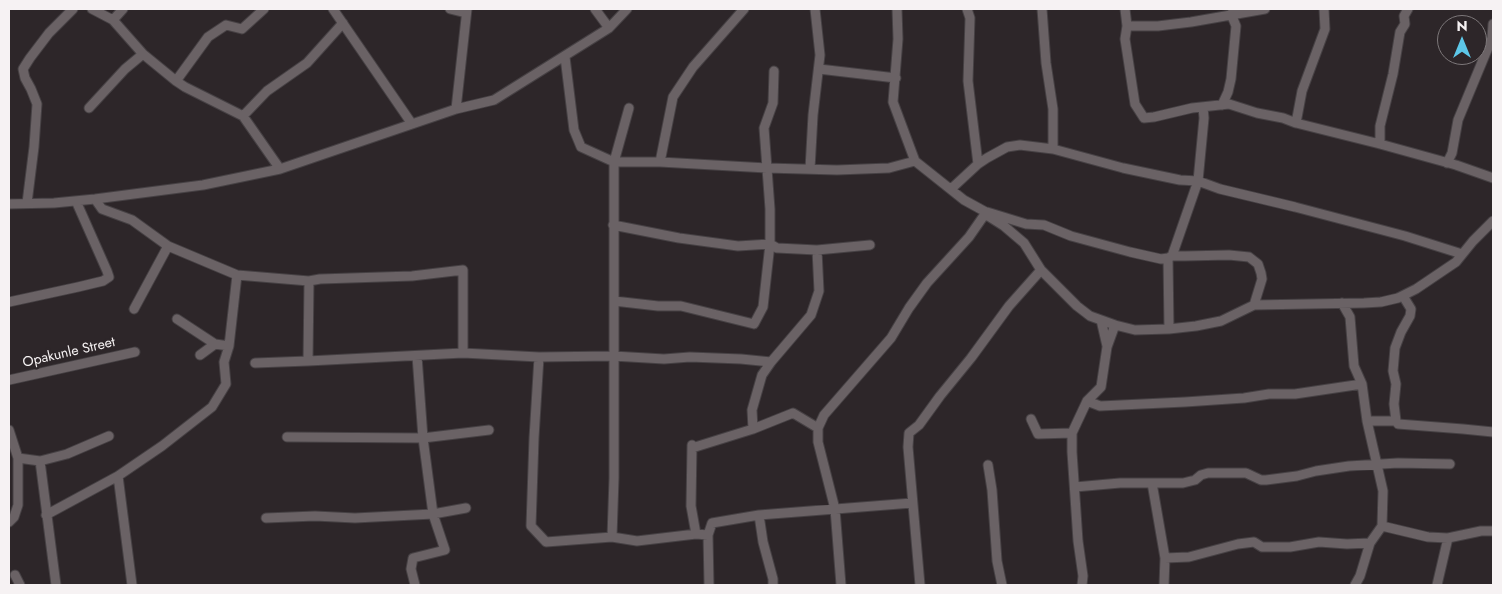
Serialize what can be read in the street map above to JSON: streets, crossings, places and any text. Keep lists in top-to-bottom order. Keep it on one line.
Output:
{"streets":{"street":["Opakunle Street"]},"north":"top"}
